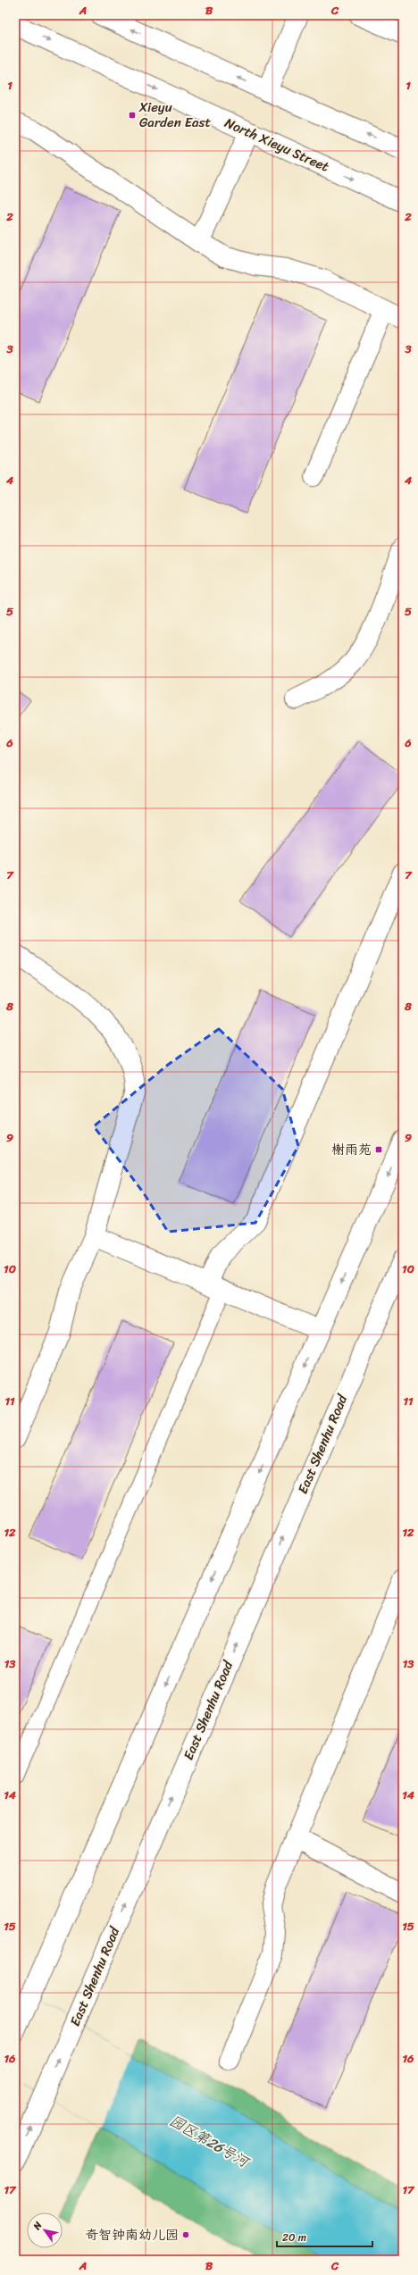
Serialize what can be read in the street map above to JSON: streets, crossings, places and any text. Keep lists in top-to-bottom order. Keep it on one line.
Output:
{"streets":{"street":["North Xieyu Street","East Shenhu Road"]},"water":["园区第26号河"],"places":{"transit":["Xieyu Garden East","榭雨苑"],"other":["奇智钟南幼儿园"]},"scale_bar":"20 m","north":"top left","grid":{"columns":["A","B","C"],"rows":["1","2","3","4","5","6","7","8","9","10","11","12","13","14","15","16","17"]}}
